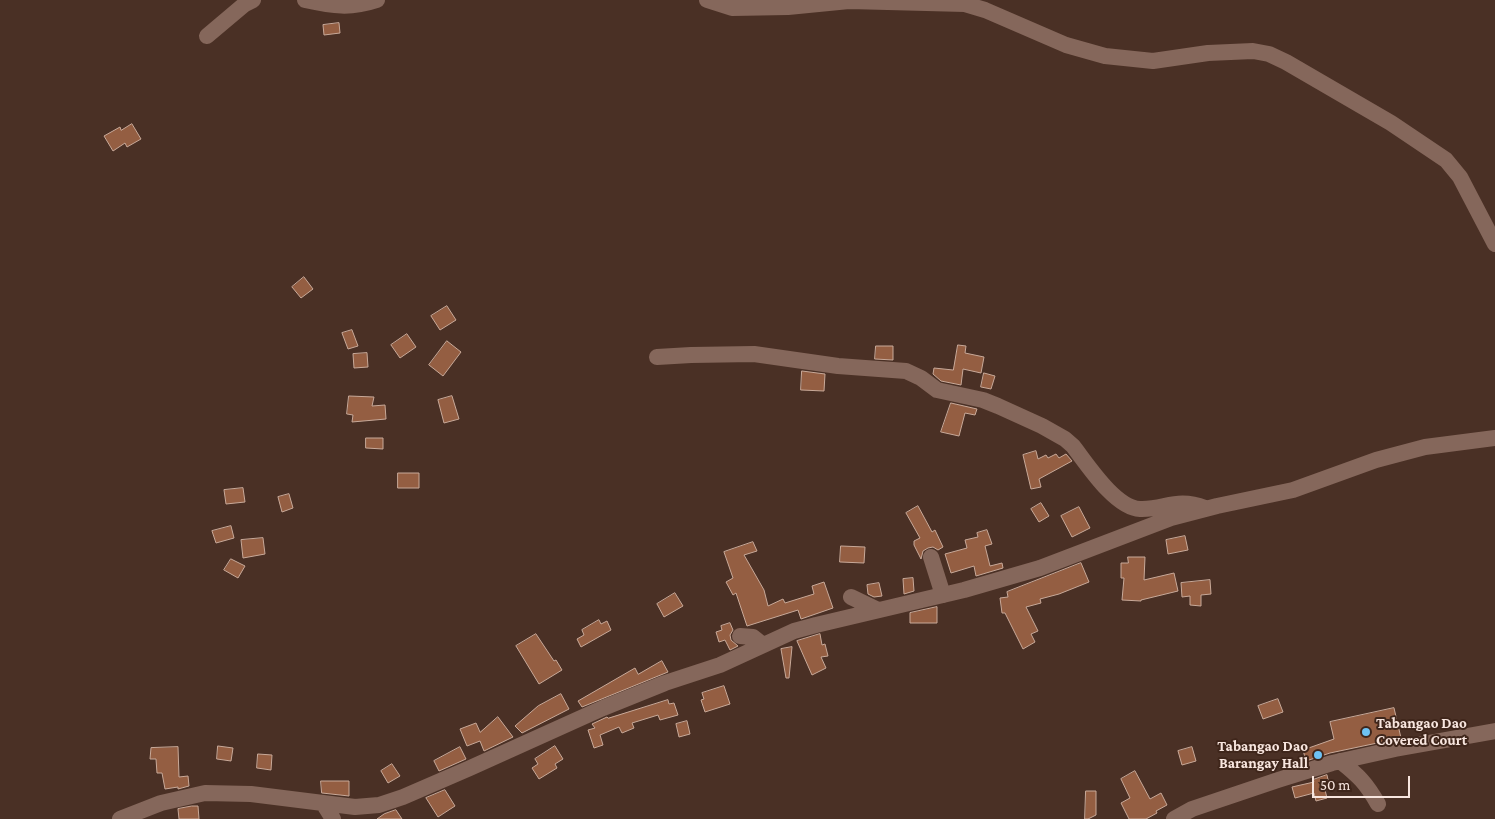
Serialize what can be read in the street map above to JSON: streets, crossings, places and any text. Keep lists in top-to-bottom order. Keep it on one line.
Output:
{"places":["Tabangao Dao Covered Court","Tabangao Dao Barangay Hall"],"scale_bar":"50 m"}
